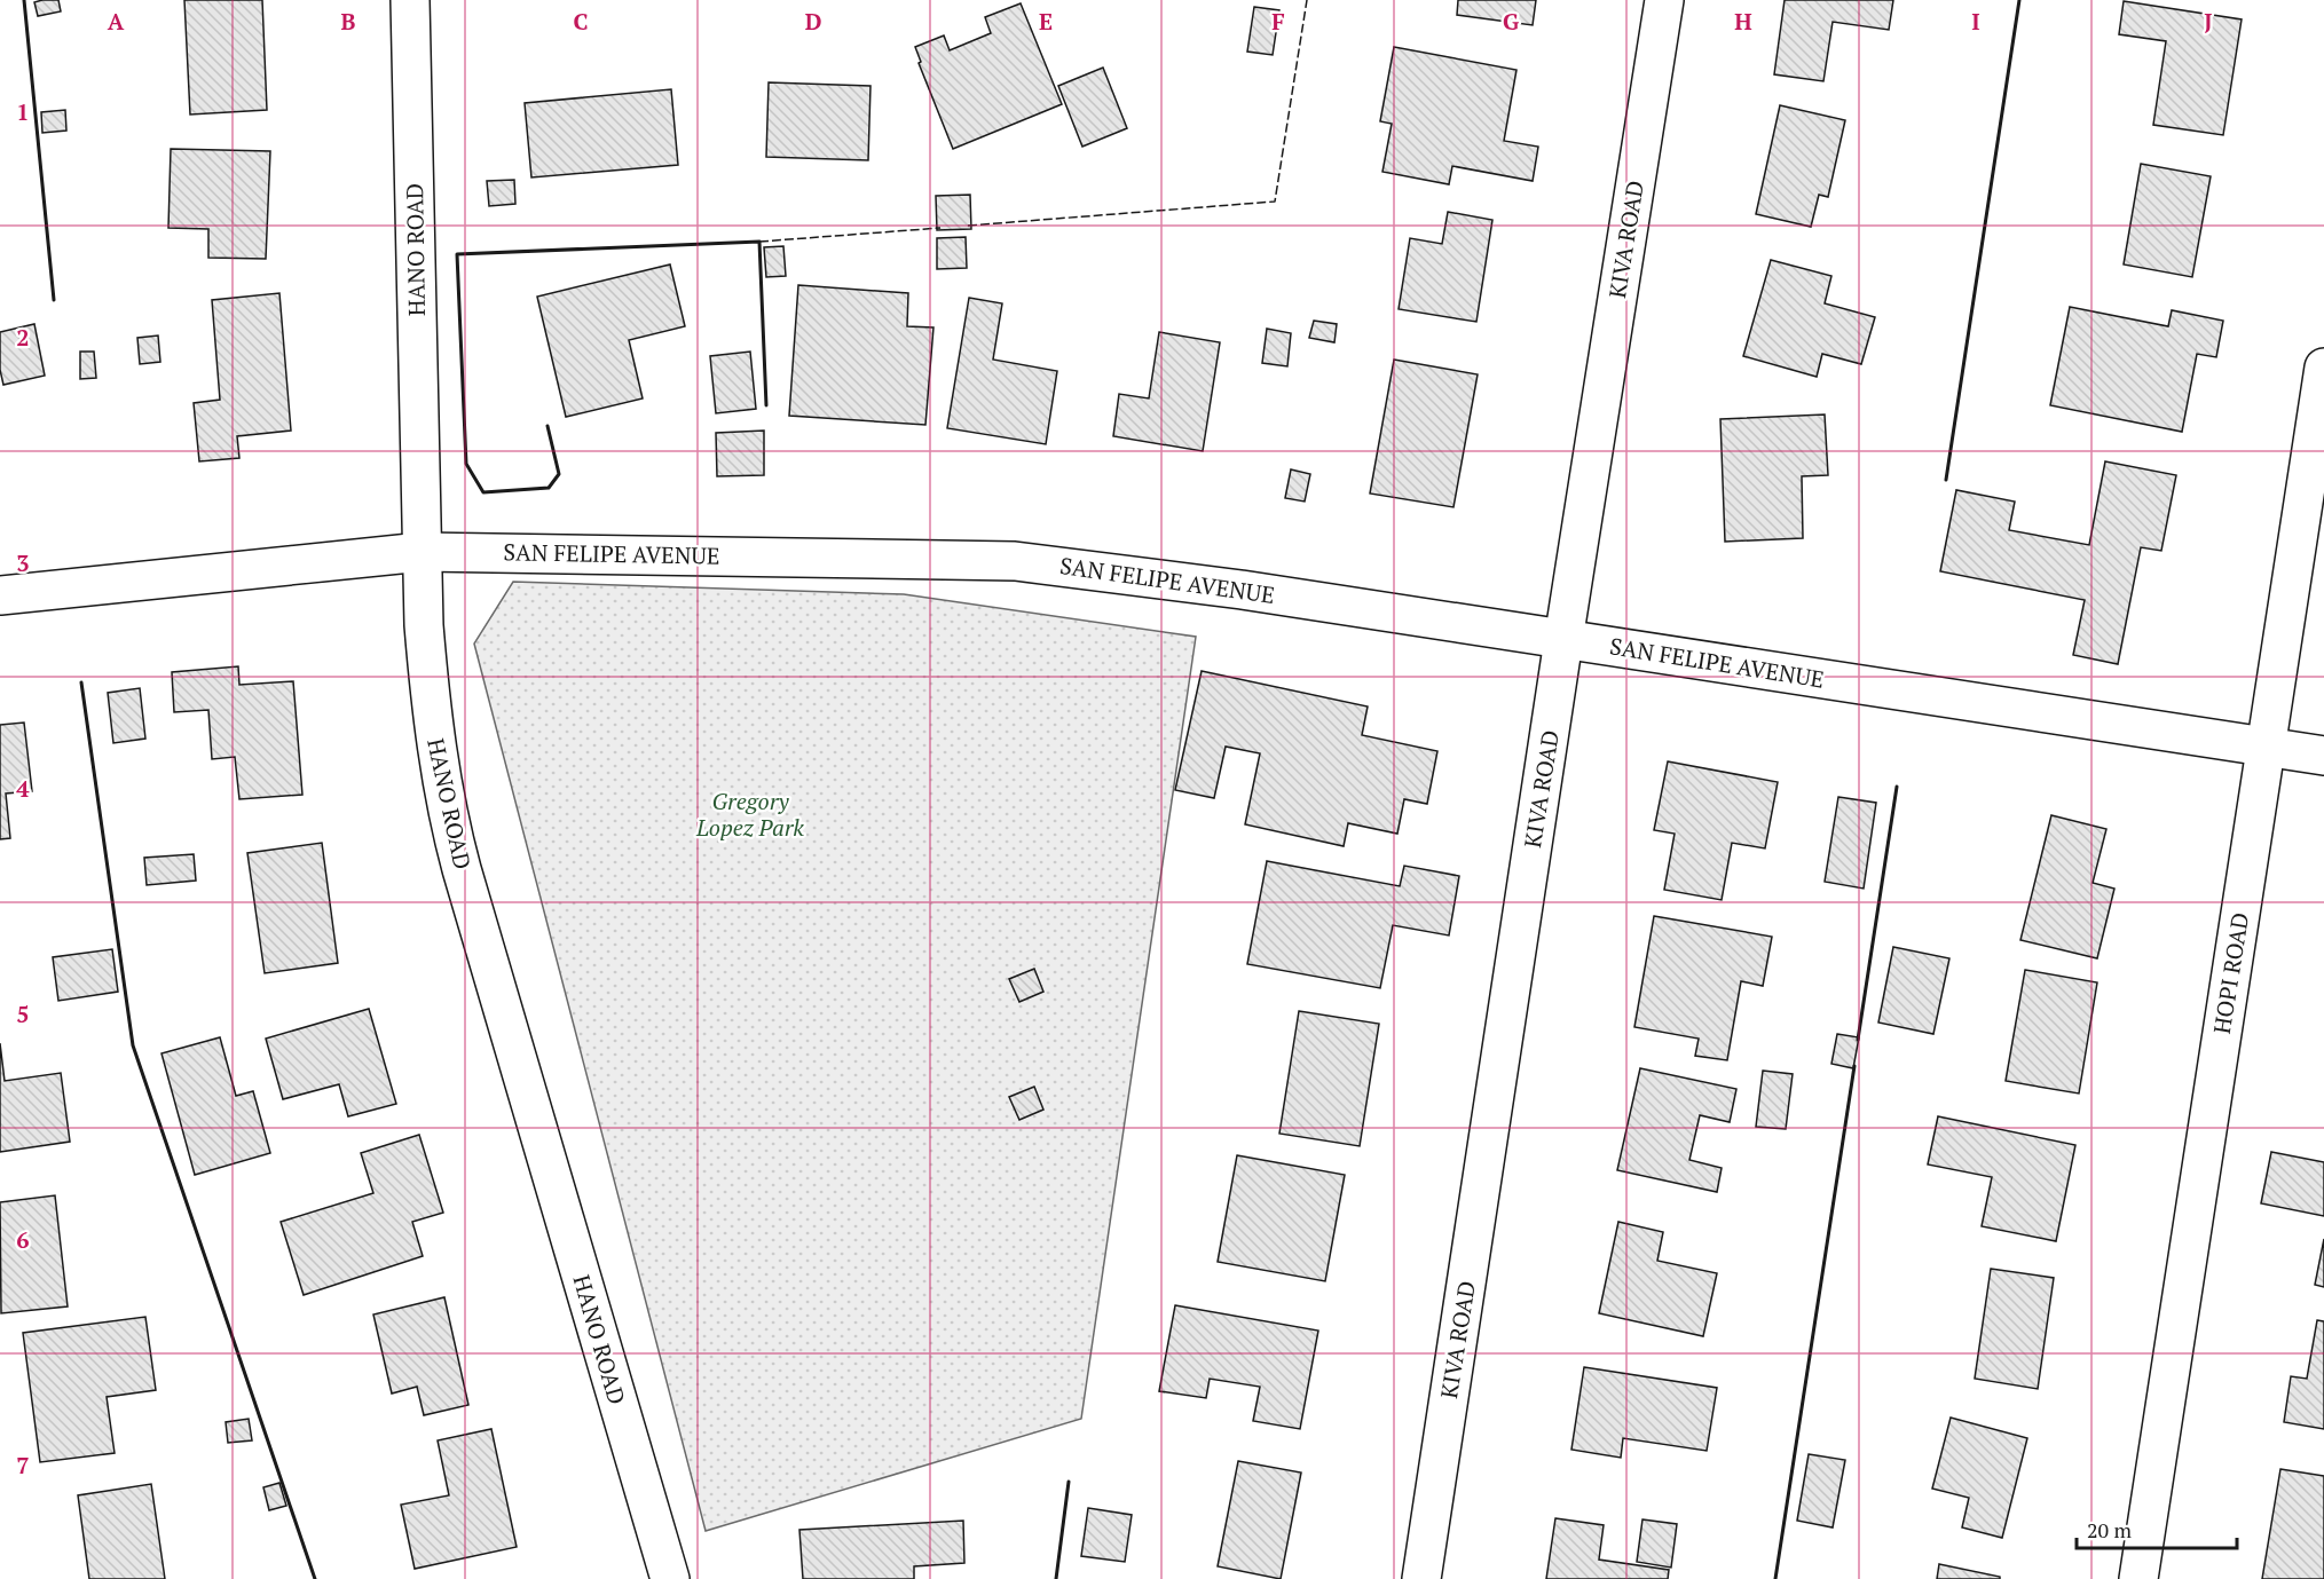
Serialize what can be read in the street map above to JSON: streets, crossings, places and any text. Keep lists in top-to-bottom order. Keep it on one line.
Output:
{"streets":{"street":["KIVA ROAD","HANO ROAD","SAN FELIPE AVENUE","HOPI ROAD"]},"crossings":[["KIVA ROAD","SAN FELIPE AVENUE"],["HANO ROAD","SAN FELIPE AVENUE"],["SAN FELIPE AVENUE","HOPI ROAD"]],"parks":["Gregory Lopez Park"],"scale_bar":"20 m","grid":{"columns":["A","B","C","D","E","F","G","H","I","J"],"rows":["1","2","3","4","5","6","7"]}}
